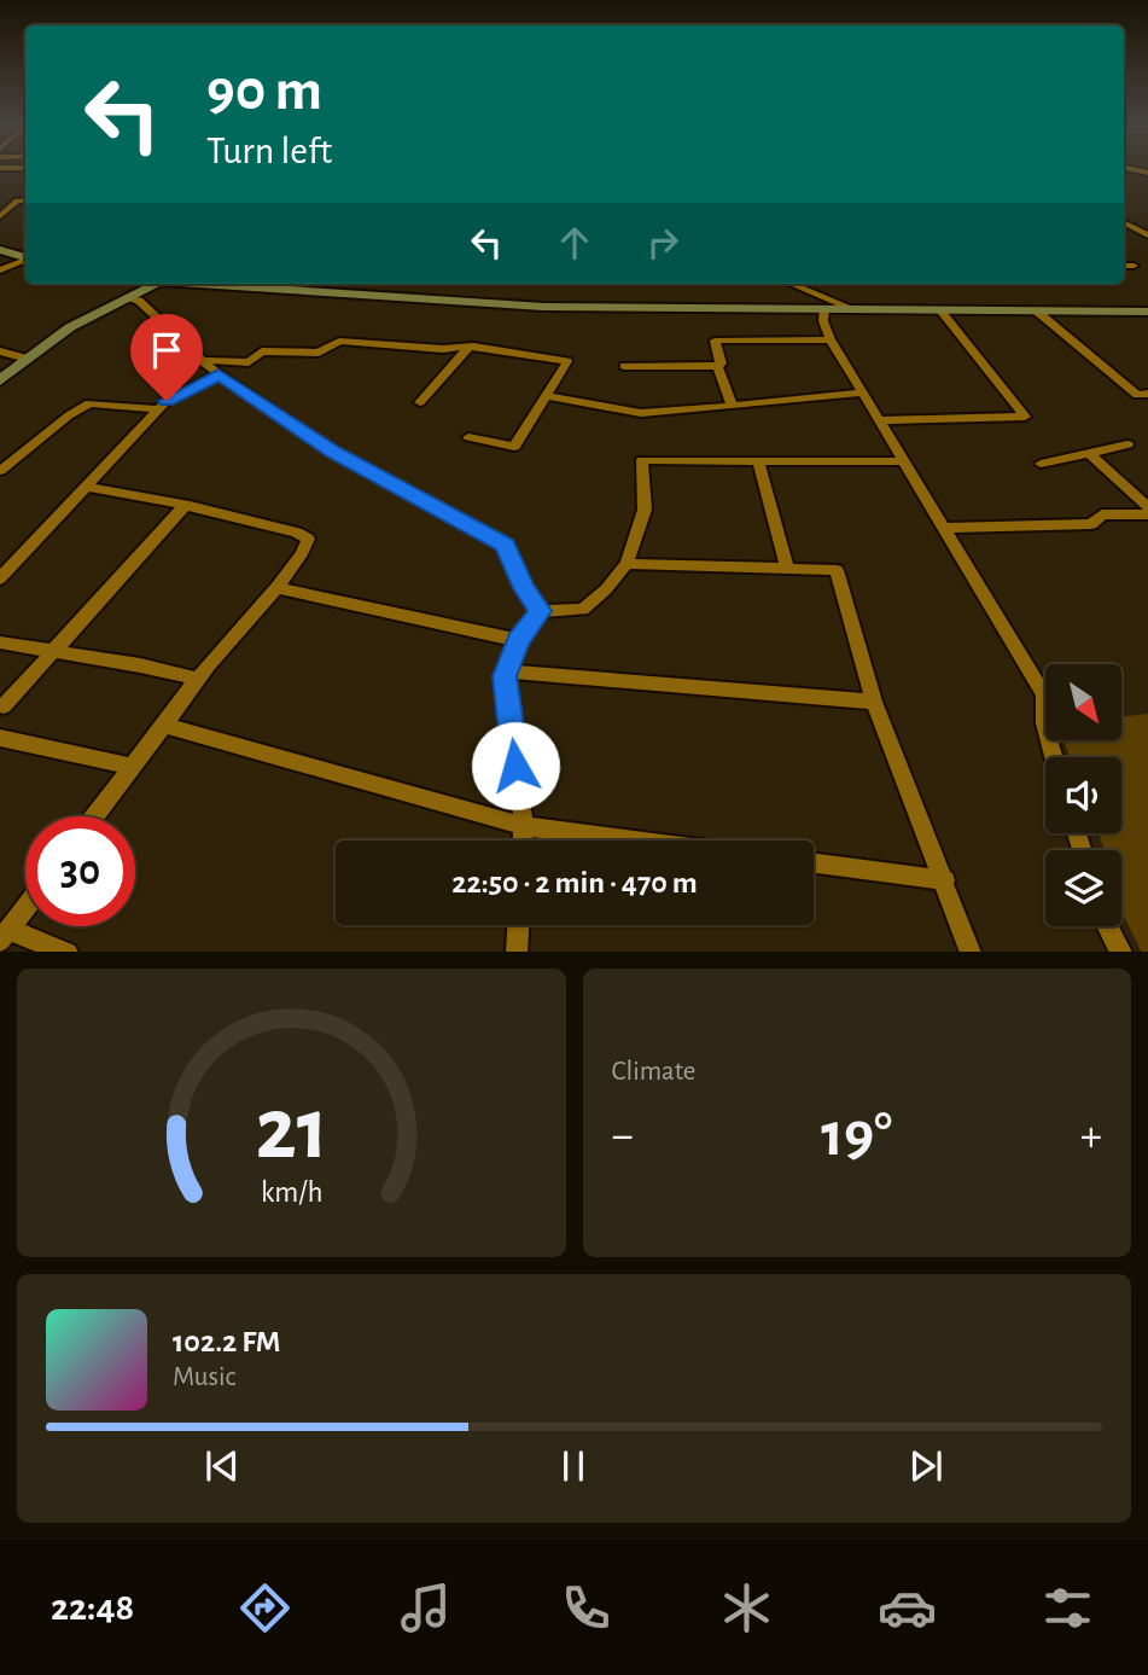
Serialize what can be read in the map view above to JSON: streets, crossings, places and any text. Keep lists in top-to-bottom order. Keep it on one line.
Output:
{"north":"bottom right","page":{"turn":["90 m","Turn left"],"limit":"30","trip":"22:50 · 2 min · 470 m","tile":"Climate","heat":["−","19°","+"],"song":["102.2 FM","Music"],"tabs":"22:48","gauge":["21","km/h"]}}
